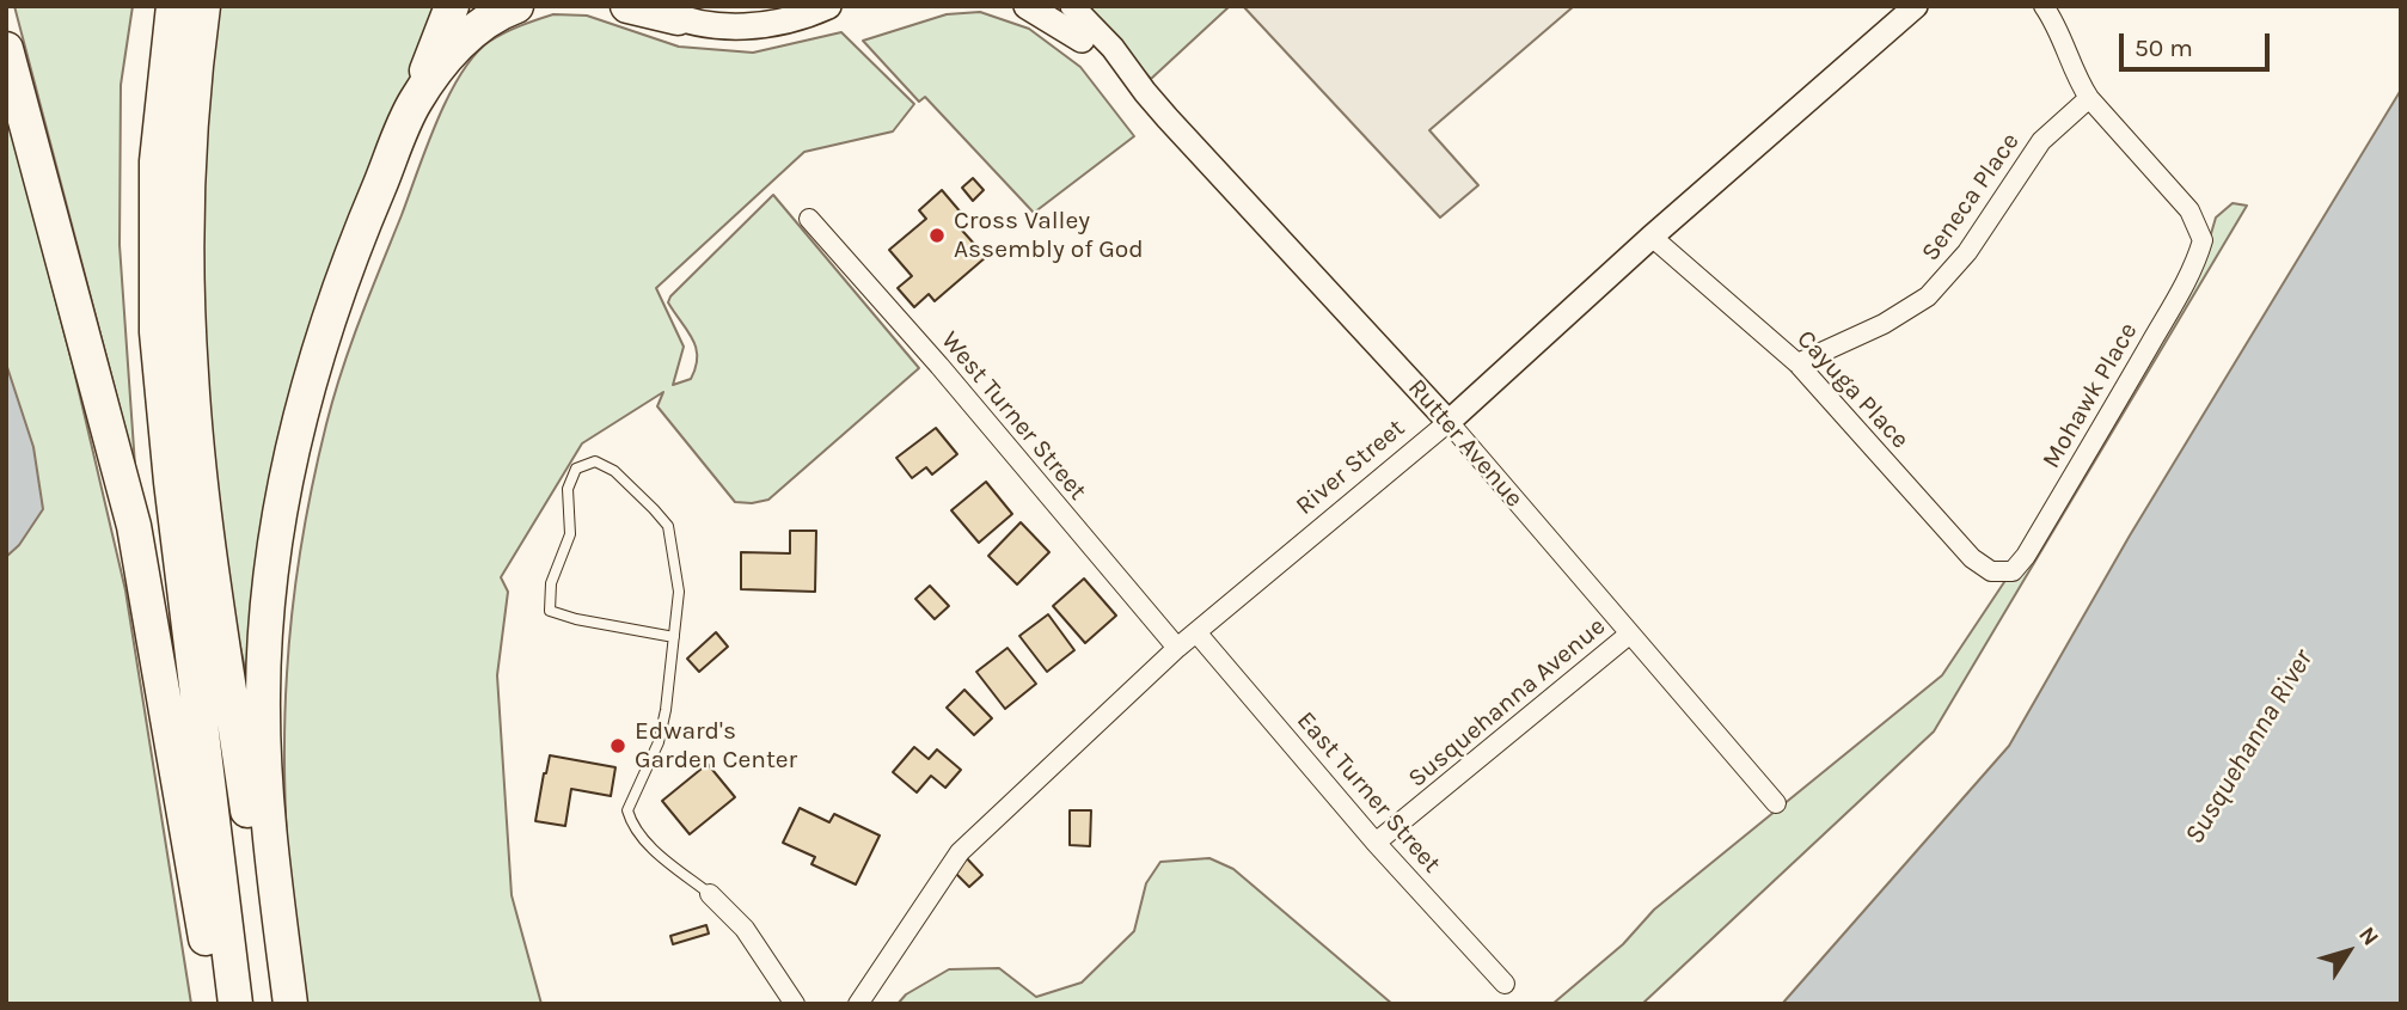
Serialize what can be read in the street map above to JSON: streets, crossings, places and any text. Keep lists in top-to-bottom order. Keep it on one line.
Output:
{"streets":{"street":["Seneca Place","Cayuga Place","Mohawk Place","West Turner Street","Rutter Avenue","River Street","Susquehanna Avenue","East Turner Street"]},"crossings":[["Seneca Place","Cayuga Place"],["Seneca Place","Mohawk Place"],["Cayuga Place","Mohawk Place"],["Cayuga Place","River Street"],["West Turner Street","River Street"],["Rutter Avenue","River Street"],["Rutter Avenue","Susquehanna Avenue"],["River Street","East Turner Street"],["Susquehanna Avenue","East Turner Street"]],"water":["Susquehanna River"],"places":["Cross Valley Assembly of God","Edward's Garden Center"],"scale_bar":"50 m","north":"top right"}
